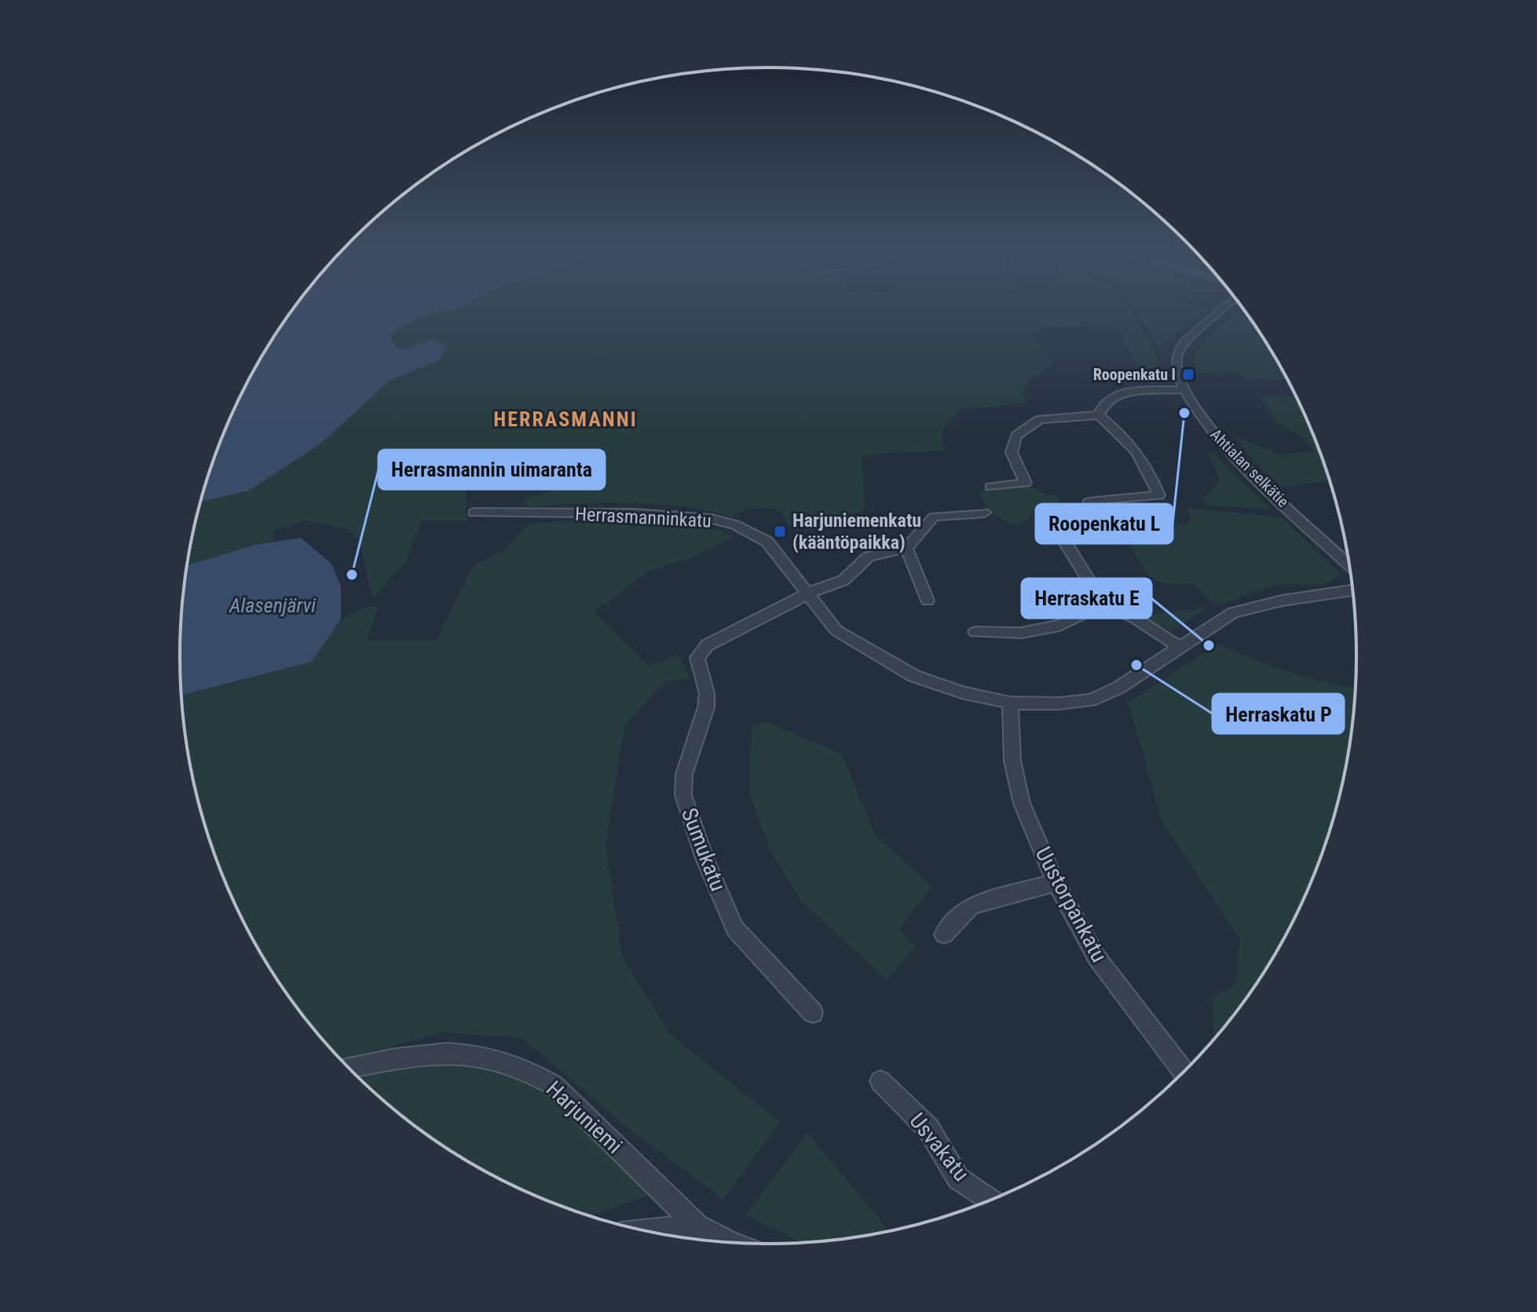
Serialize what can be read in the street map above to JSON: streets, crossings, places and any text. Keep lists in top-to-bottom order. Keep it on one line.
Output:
{"streets":{"street":["Ahtialan selkätie","Herrasmanninkatu","Sumukatu","Uustorpankatu","Harjuniemi","Usvakatu"]},"crossings":[["Herrasmanninkatu","Sumukatu"],["Herrasmanninkatu","Uustorpankatu"]],"districts":["HERRASMANNI"],"water":["Alasenjärvi"],"places":{"transit":["Roopenkatu I","Harjuniemenkatu (kääntöpaikka)"],"other":["Roopenkatu L","Herrasmannin uimaranta","Herraskatu E","Herraskatu P"]}}
